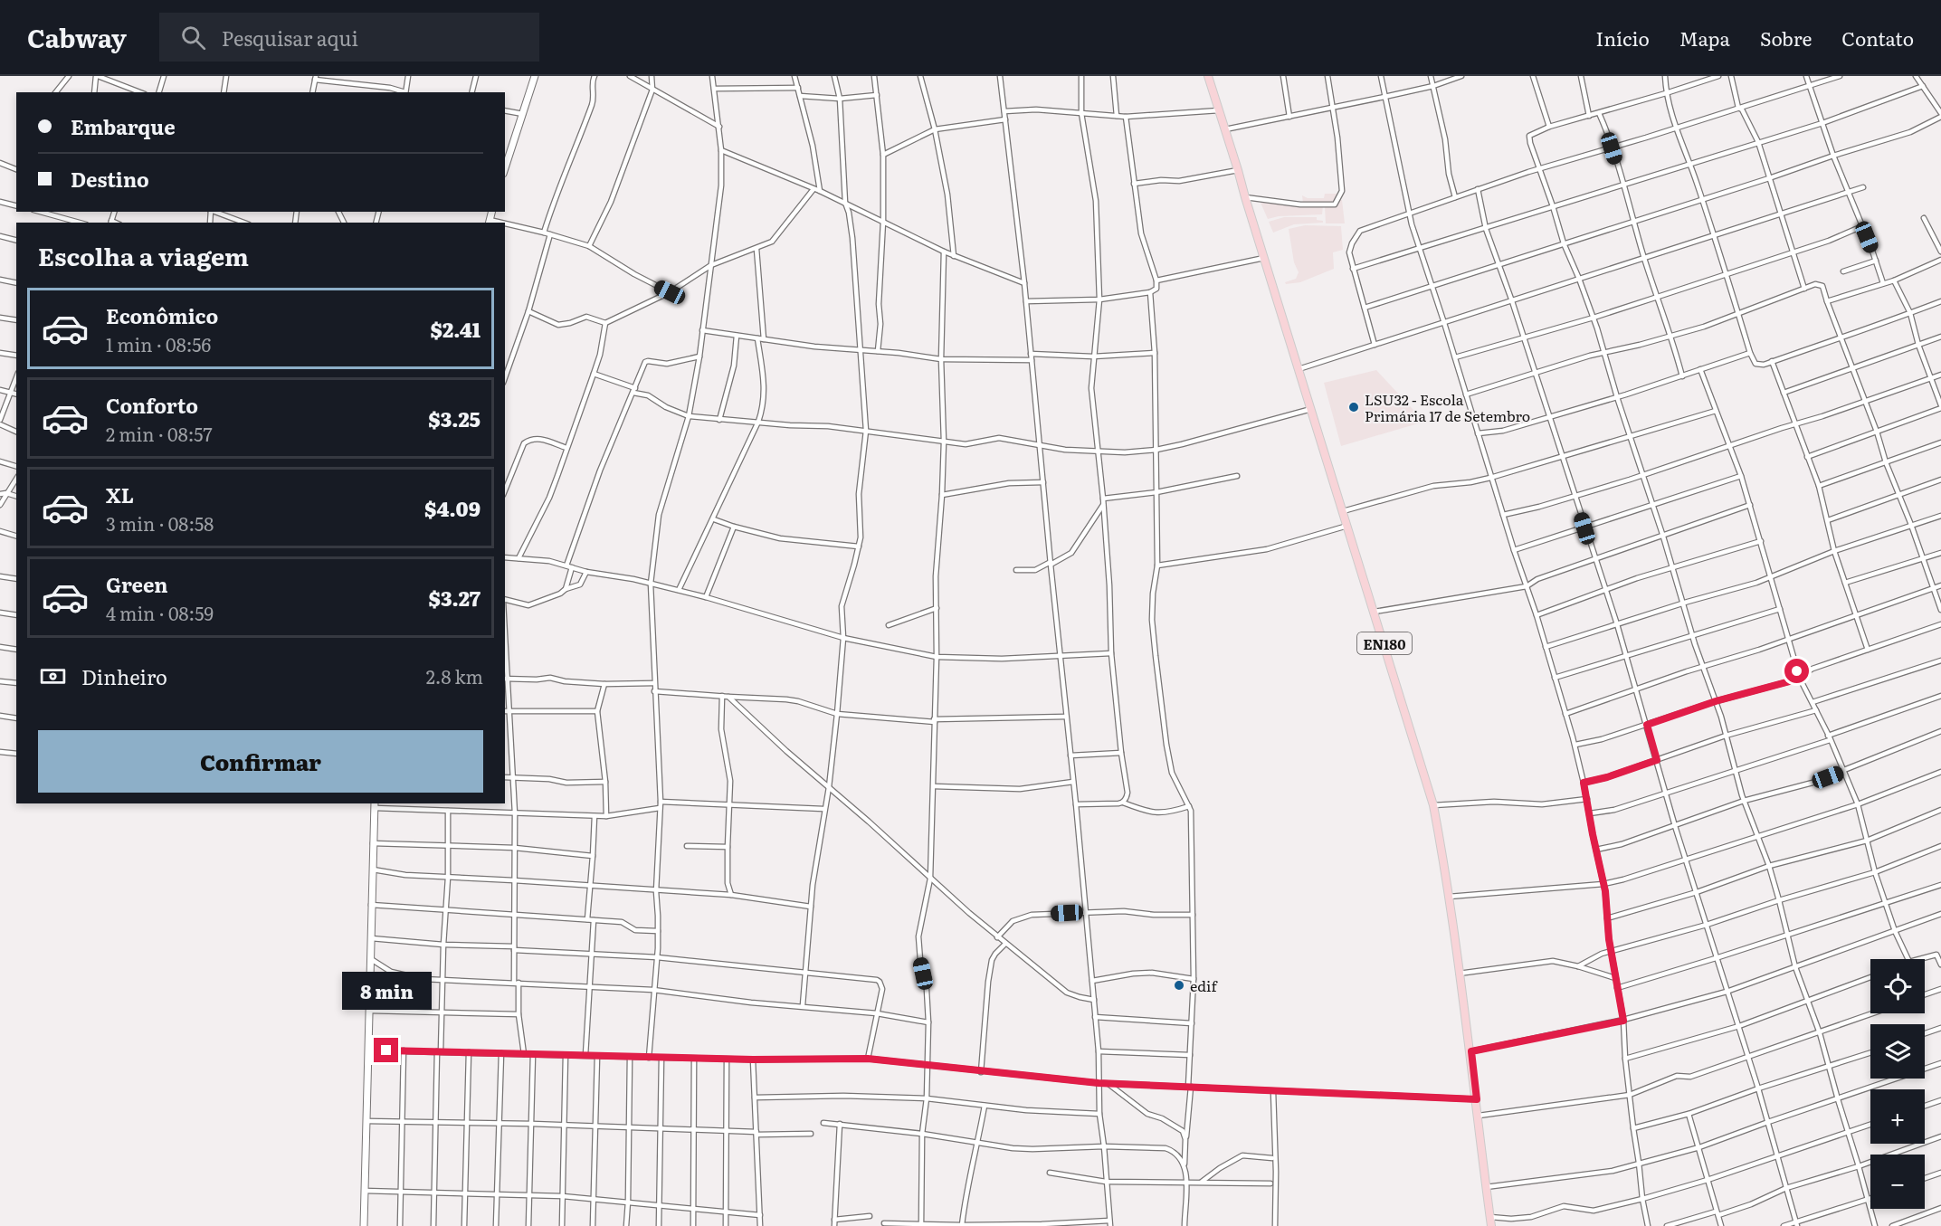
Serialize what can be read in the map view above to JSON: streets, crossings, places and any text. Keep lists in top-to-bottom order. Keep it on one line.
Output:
{"streets":{"main road":["EN180"]},"places":["LSU32 - Escola Primária 17 de Setembro","edif"],"page":{"header":"Cabway","search":"Pesquisar aqui","nav":["Início","Mapa","Sobre","Contato"],"banner":["Embarque","Destino"],"heading":"Escolha a viagem","list":[{"name":"Econômico","note":"1 min · 08:56","value":"$2.41"},{"name":"Conforto","note":"2 min · 08:57","value":"$3.25"},{"name":"XL","note":"3 min · 08:58","value":"$4.09"},{"name":"Green","note":"4 min · 08:59","value":"$3.27"}],"pay":["Dinheiro","2.8 km"],"buttons":"Confirmar","map_buttons":["+","−"],"bubble":"8 min"}}
